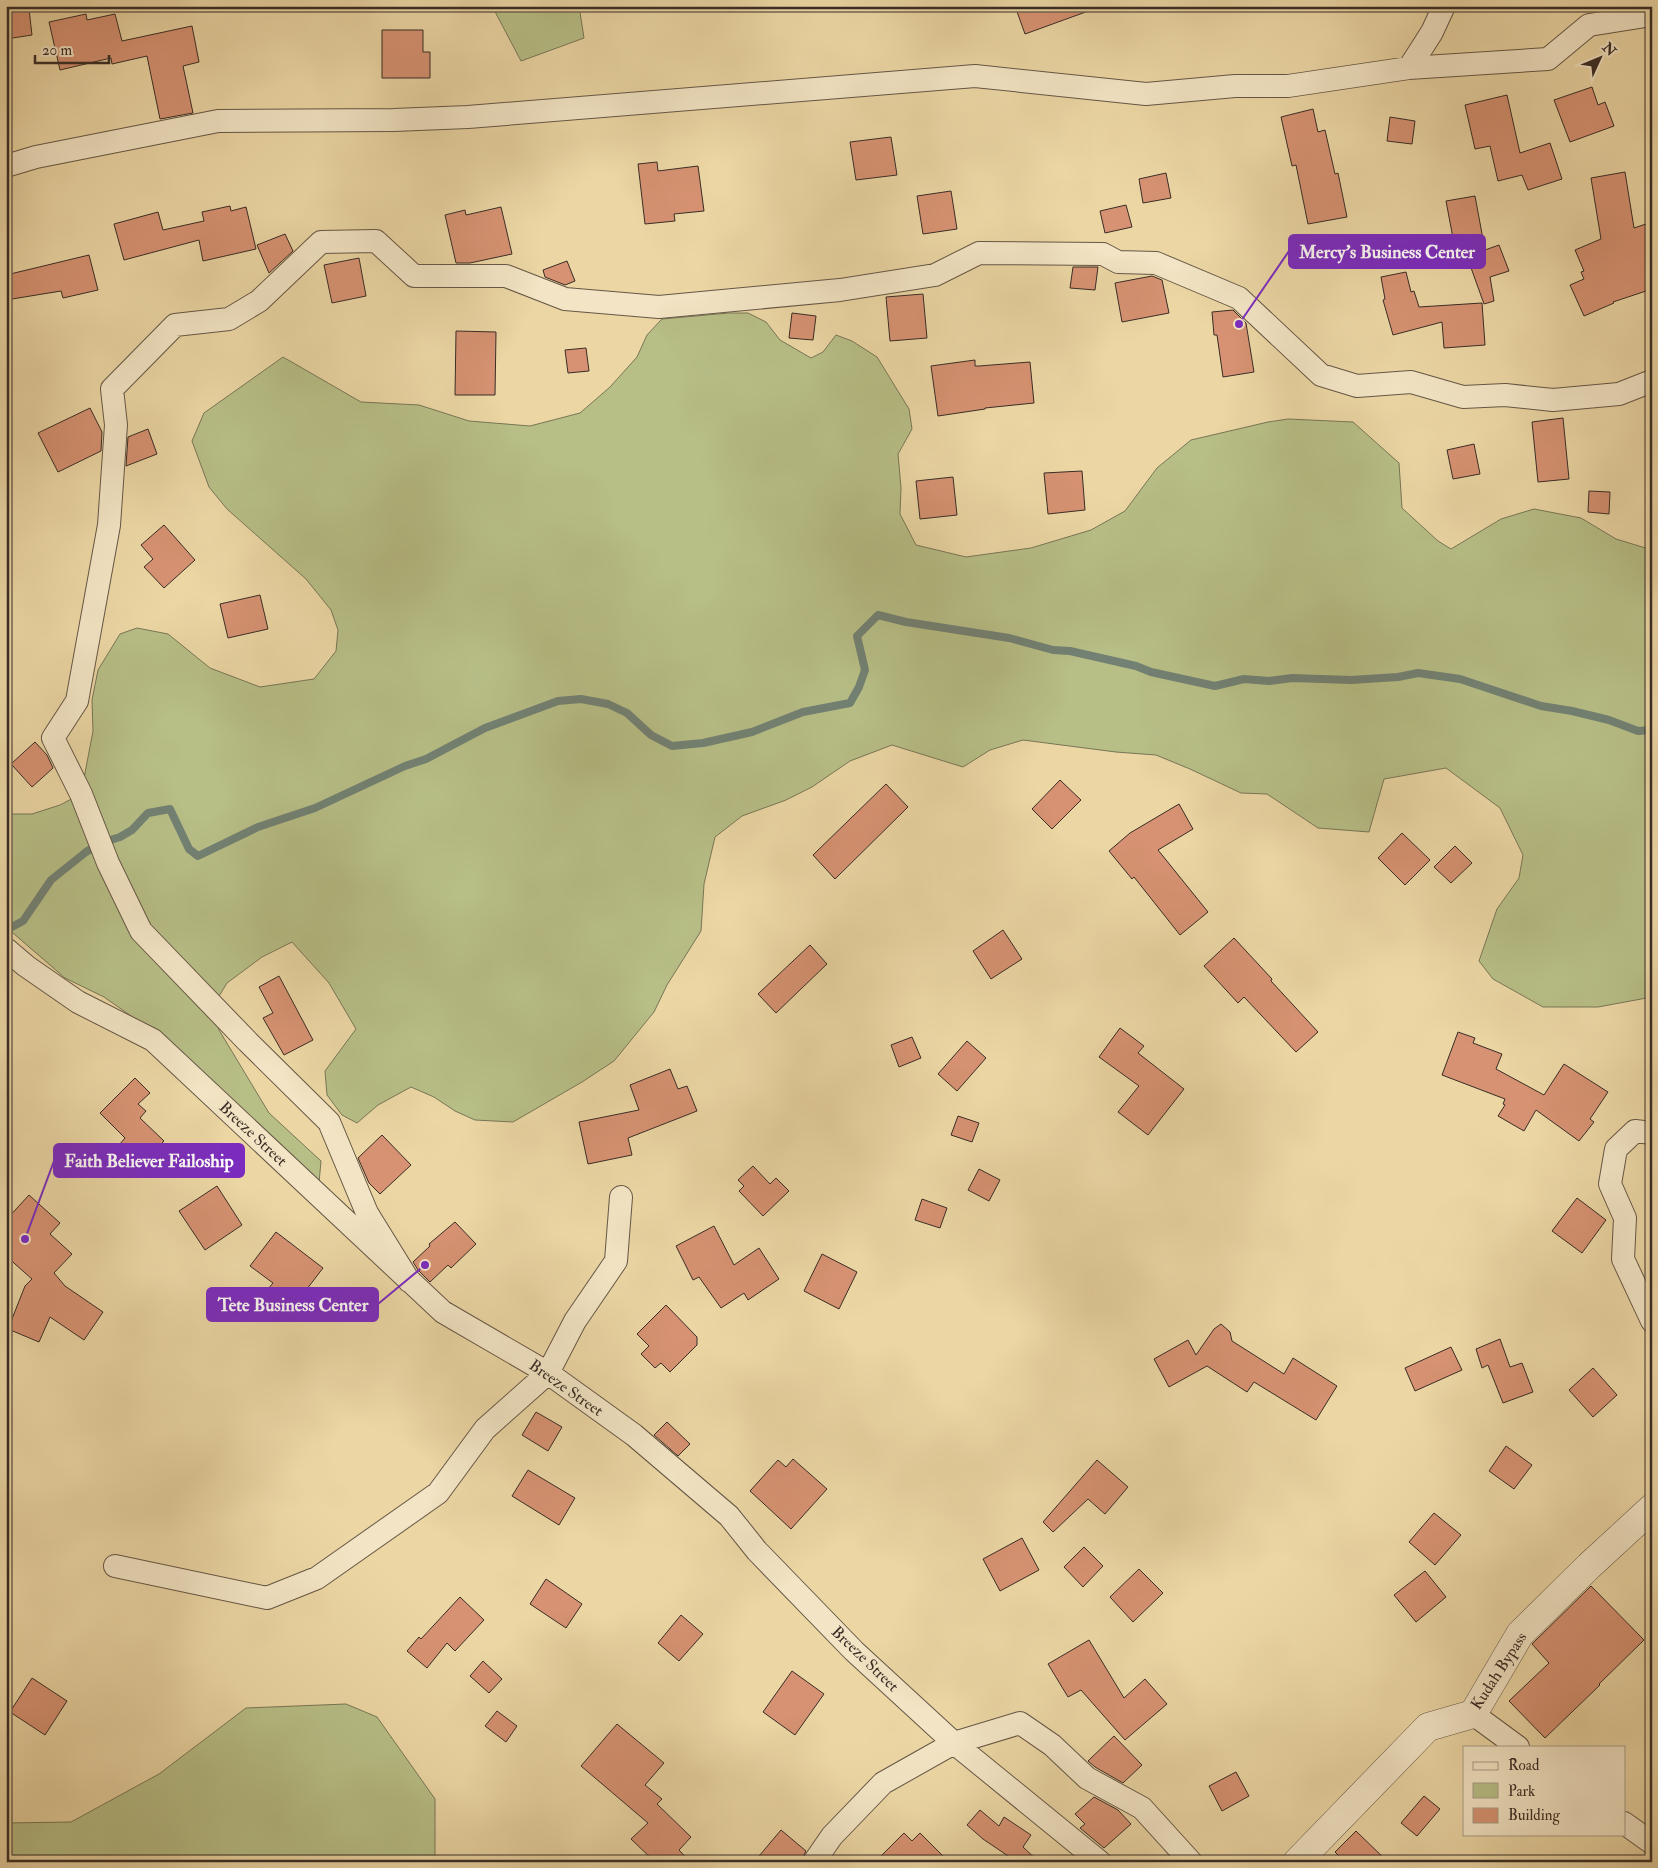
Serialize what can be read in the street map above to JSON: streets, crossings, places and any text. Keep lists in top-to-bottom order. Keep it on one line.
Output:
{"streets":{"street":["Breeze Street","Kudah Bypass"]},"places":["Mercy's Business Center","Faith Believer Failoship","Tete Business Center"],"legend":["Road","Park","Building"],"scale_bar":"20 m","north":"top right"}
